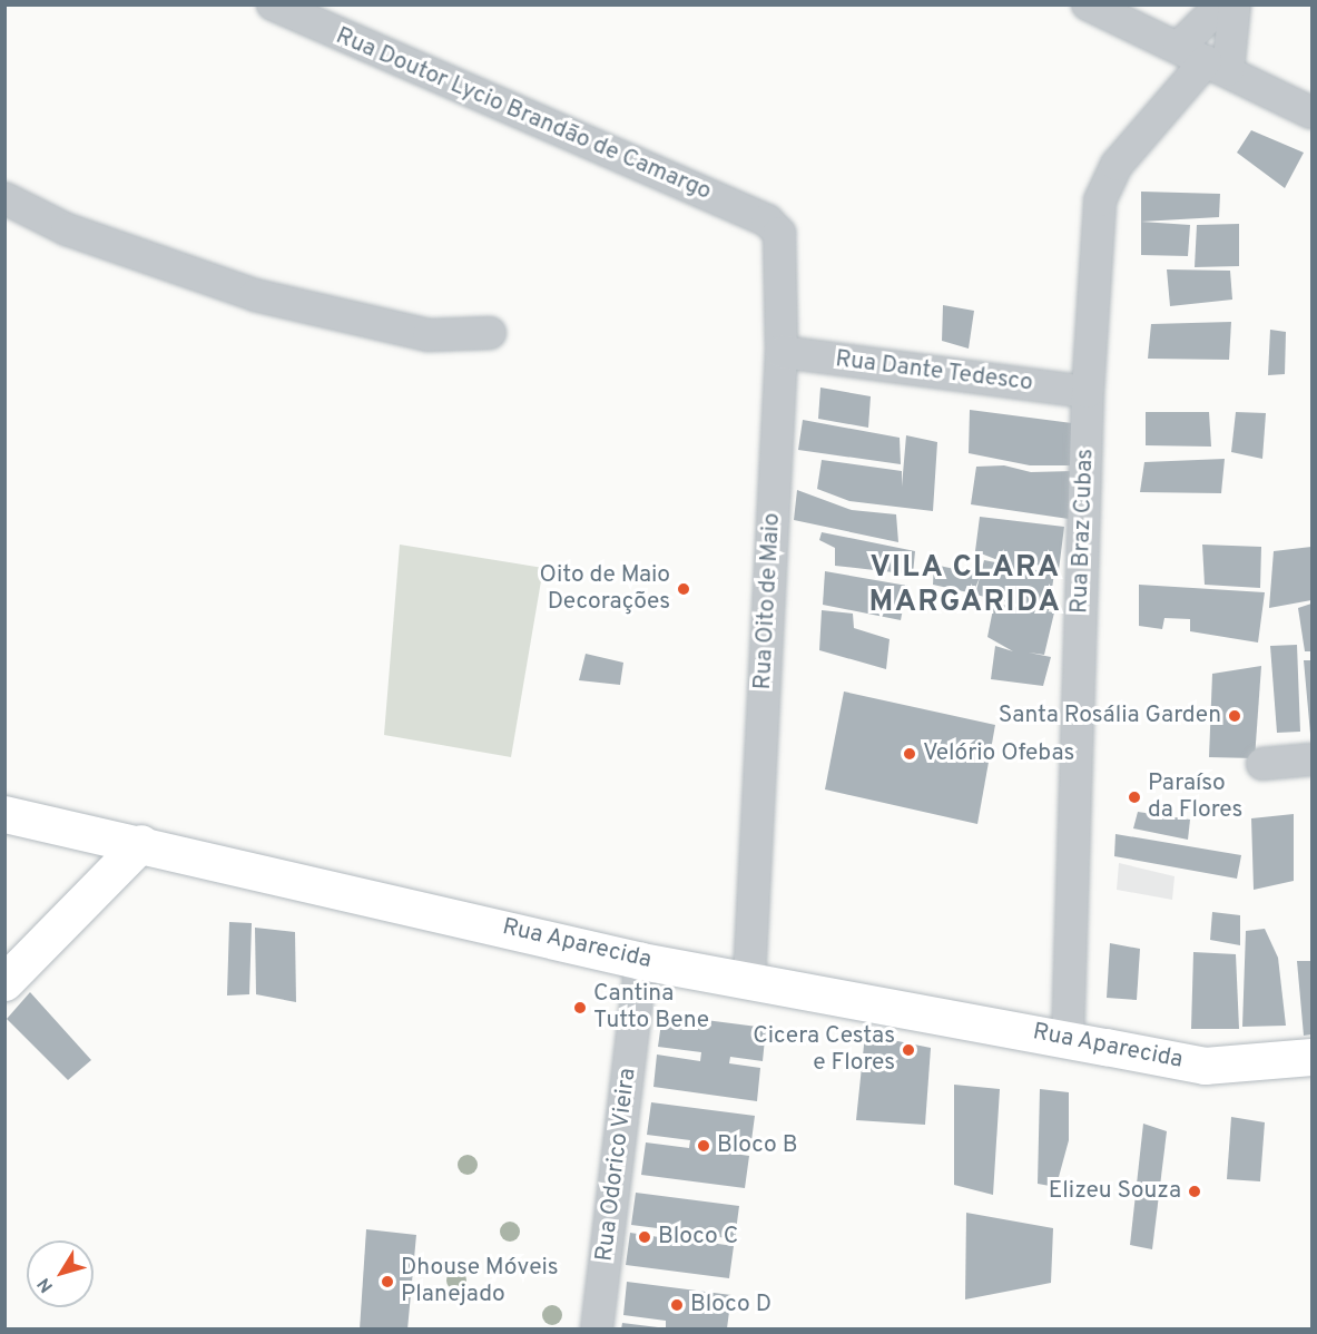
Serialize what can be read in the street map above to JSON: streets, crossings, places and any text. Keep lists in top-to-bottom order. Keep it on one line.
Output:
{"streets":{"street":["Rua Doutor Lycio Brandão de Camargo","Rua Dante Tedesco","Rua Braz Cubas","Rua Oito de Maio","Rua Aparecida","Rua Odorico Vieira"]},"crossings":[["Rua Doutor Lycio Brandão de Camargo","Rua Oito de Maio"],["Rua Dante Tedesco","Rua Braz Cubas"],["Rua Dante Tedesco","Rua Oito de Maio"],["Rua Braz Cubas","Rua Aparecida"],["Rua Oito de Maio","Rua Aparecida"],["Rua Aparecida","Rua Odorico Vieira"]],"districts":["VILA CLARA MARGARIDA"],"places":["Oito de Maio Decorações","Santa Rosália Garden","Velório Ofebas","Paraíso da Flores","Cantina Tutto Bene","Cicera Cestas e Flores","Bloco B","Elizeu Souza","Bloco C","Dhouse Móveis Planejado","Bloco D"],"north":"bottom left"}
